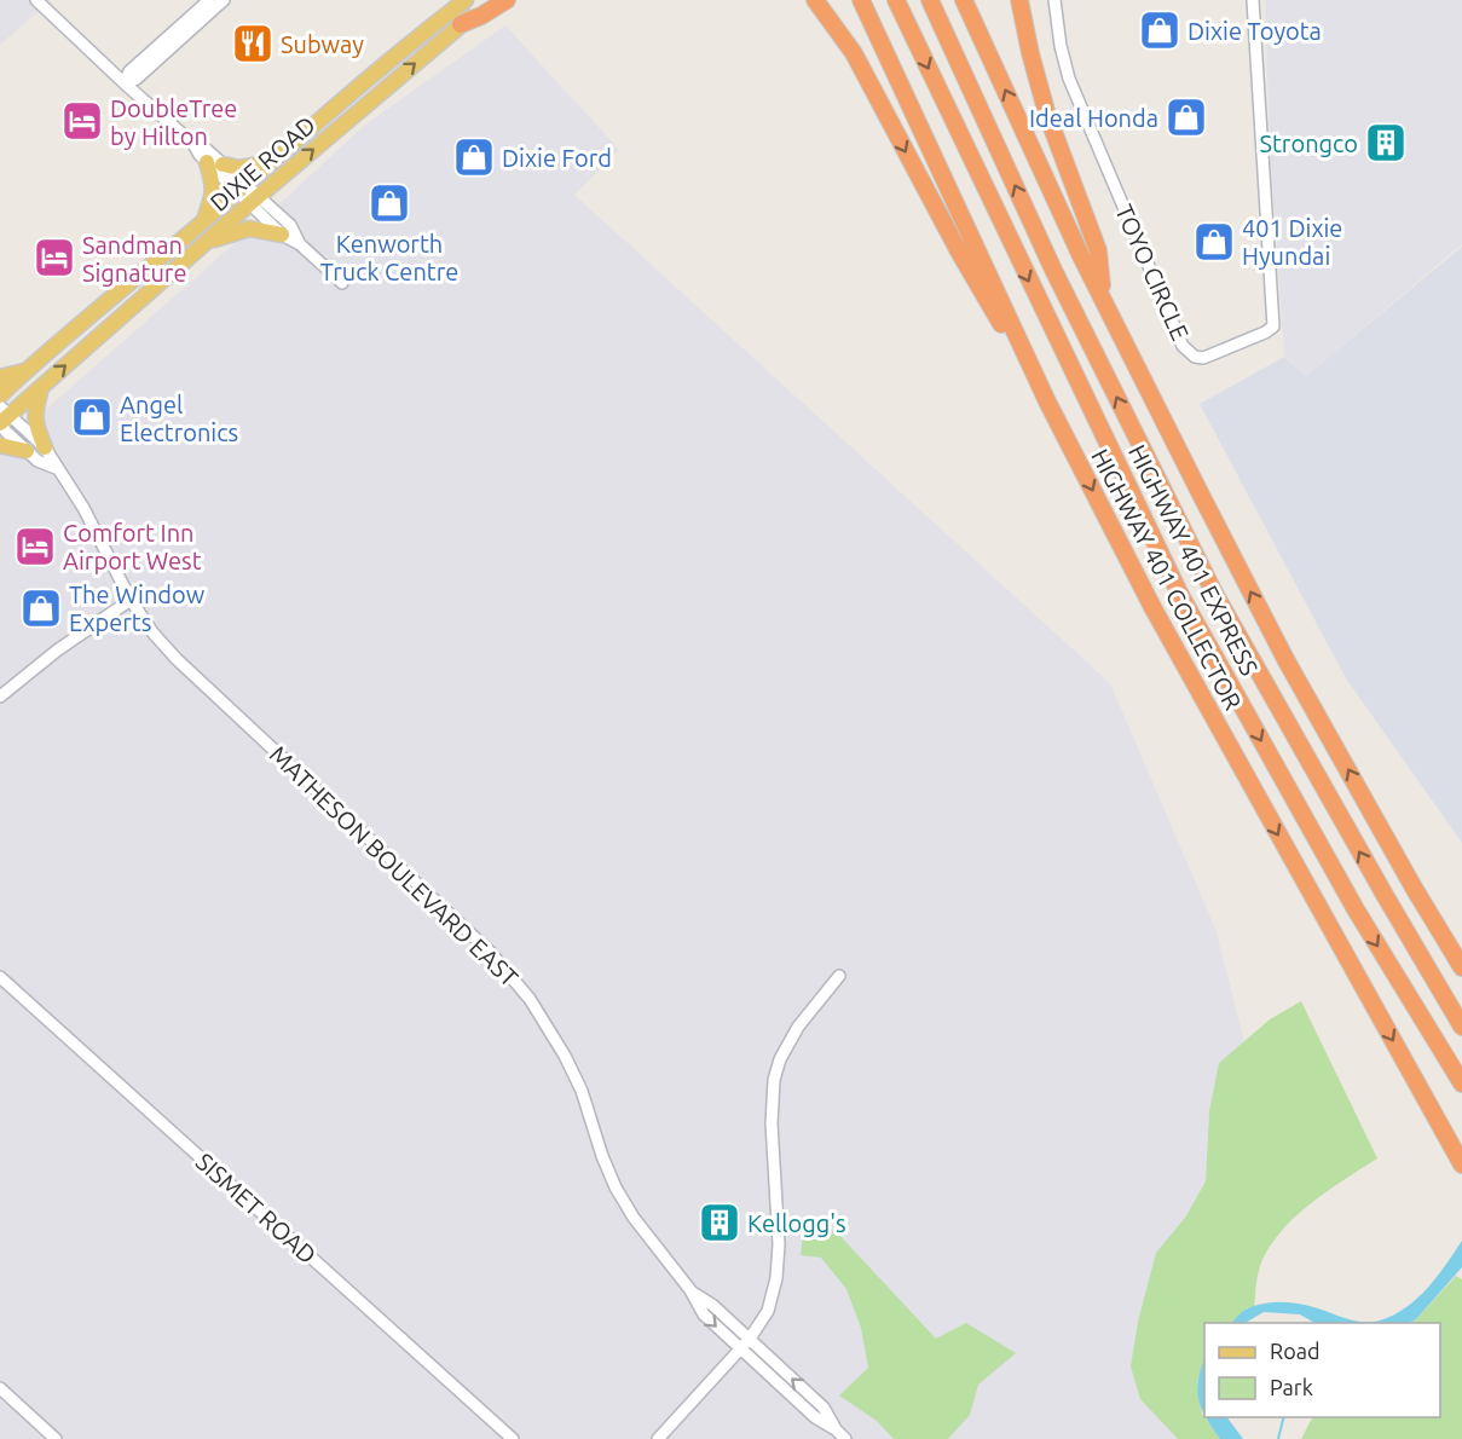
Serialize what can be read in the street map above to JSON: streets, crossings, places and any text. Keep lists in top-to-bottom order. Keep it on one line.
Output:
{"streets":{"highway":["HIGHWAY 401 EXPRESS","HIGHWAY 401 COLLECTOR"],"main road":["DIXIE ROAD"],"street":["TOYO CIRCLE","MATHESON BOULEVARD EAST","SISMET ROAD"]},"crossings":[["DIXIE ROAD","MATHESON BOULEVARD EAST"]],"places":{"shop":["Dixie Toyota","Ideal Honda","Dixie Ford","Kenworth Truck Centre","401 Dixie Hyundai","Angel Electronics","The Window Experts"],"restaurant":["Subway"],"hotel":["DoubleTree by Hilton","Sandman Signature","Comfort Inn Airport West"],"building":["Strongco","Kellogg's"]},"legend":["Road","Park"]}
